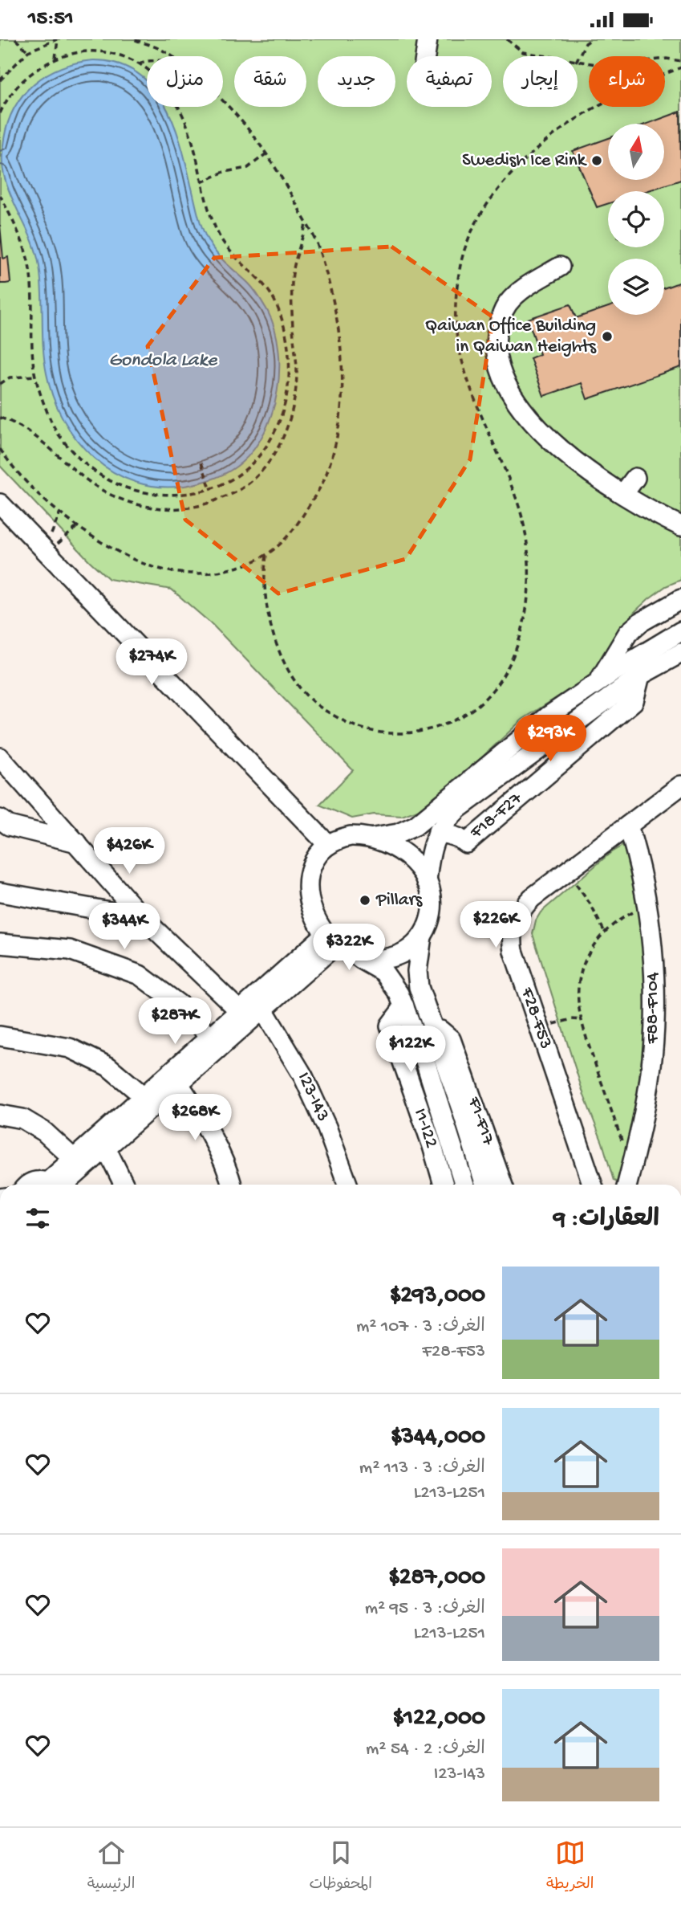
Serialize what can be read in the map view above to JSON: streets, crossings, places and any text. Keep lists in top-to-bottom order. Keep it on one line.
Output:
{"streets":{"street":["F18-F27","F88-F104","F28-F53","I23-I43","F1-F17","I1-I22"]},"crossings":[["F88-F104","F28-F53"]],"water":["Gondola Lake"],"places":["Swedish Ice Rink","Qaiwan Office Building in Qaiwan Heights","Pillars"],"north":"top","page":{"status":"15:51","chip":["شراء","إيجار","تصفية","جديد","شقة","منزل"],"price":["$274K","$293K","$426K","$226K","$344K","$322K","$287K","$122K","$268K"],"heading":"العقارات: 9","list":[{"name":"$293,000","note":"الغرف: 3 · 107 m² · F28-F53"},{"name":"$344,000","note":"الغرف: 3 · 113 m² · L213-L251"},{"name":"$287,000","note":"الغرف: 3 · 95 m² · L213-L251"},{"name":"$122,000","note":"الغرف: 2 · 54 m² · I23-I43"}],"tabs":["الخريطة","المحفوظات","الرئيسية"]}}
